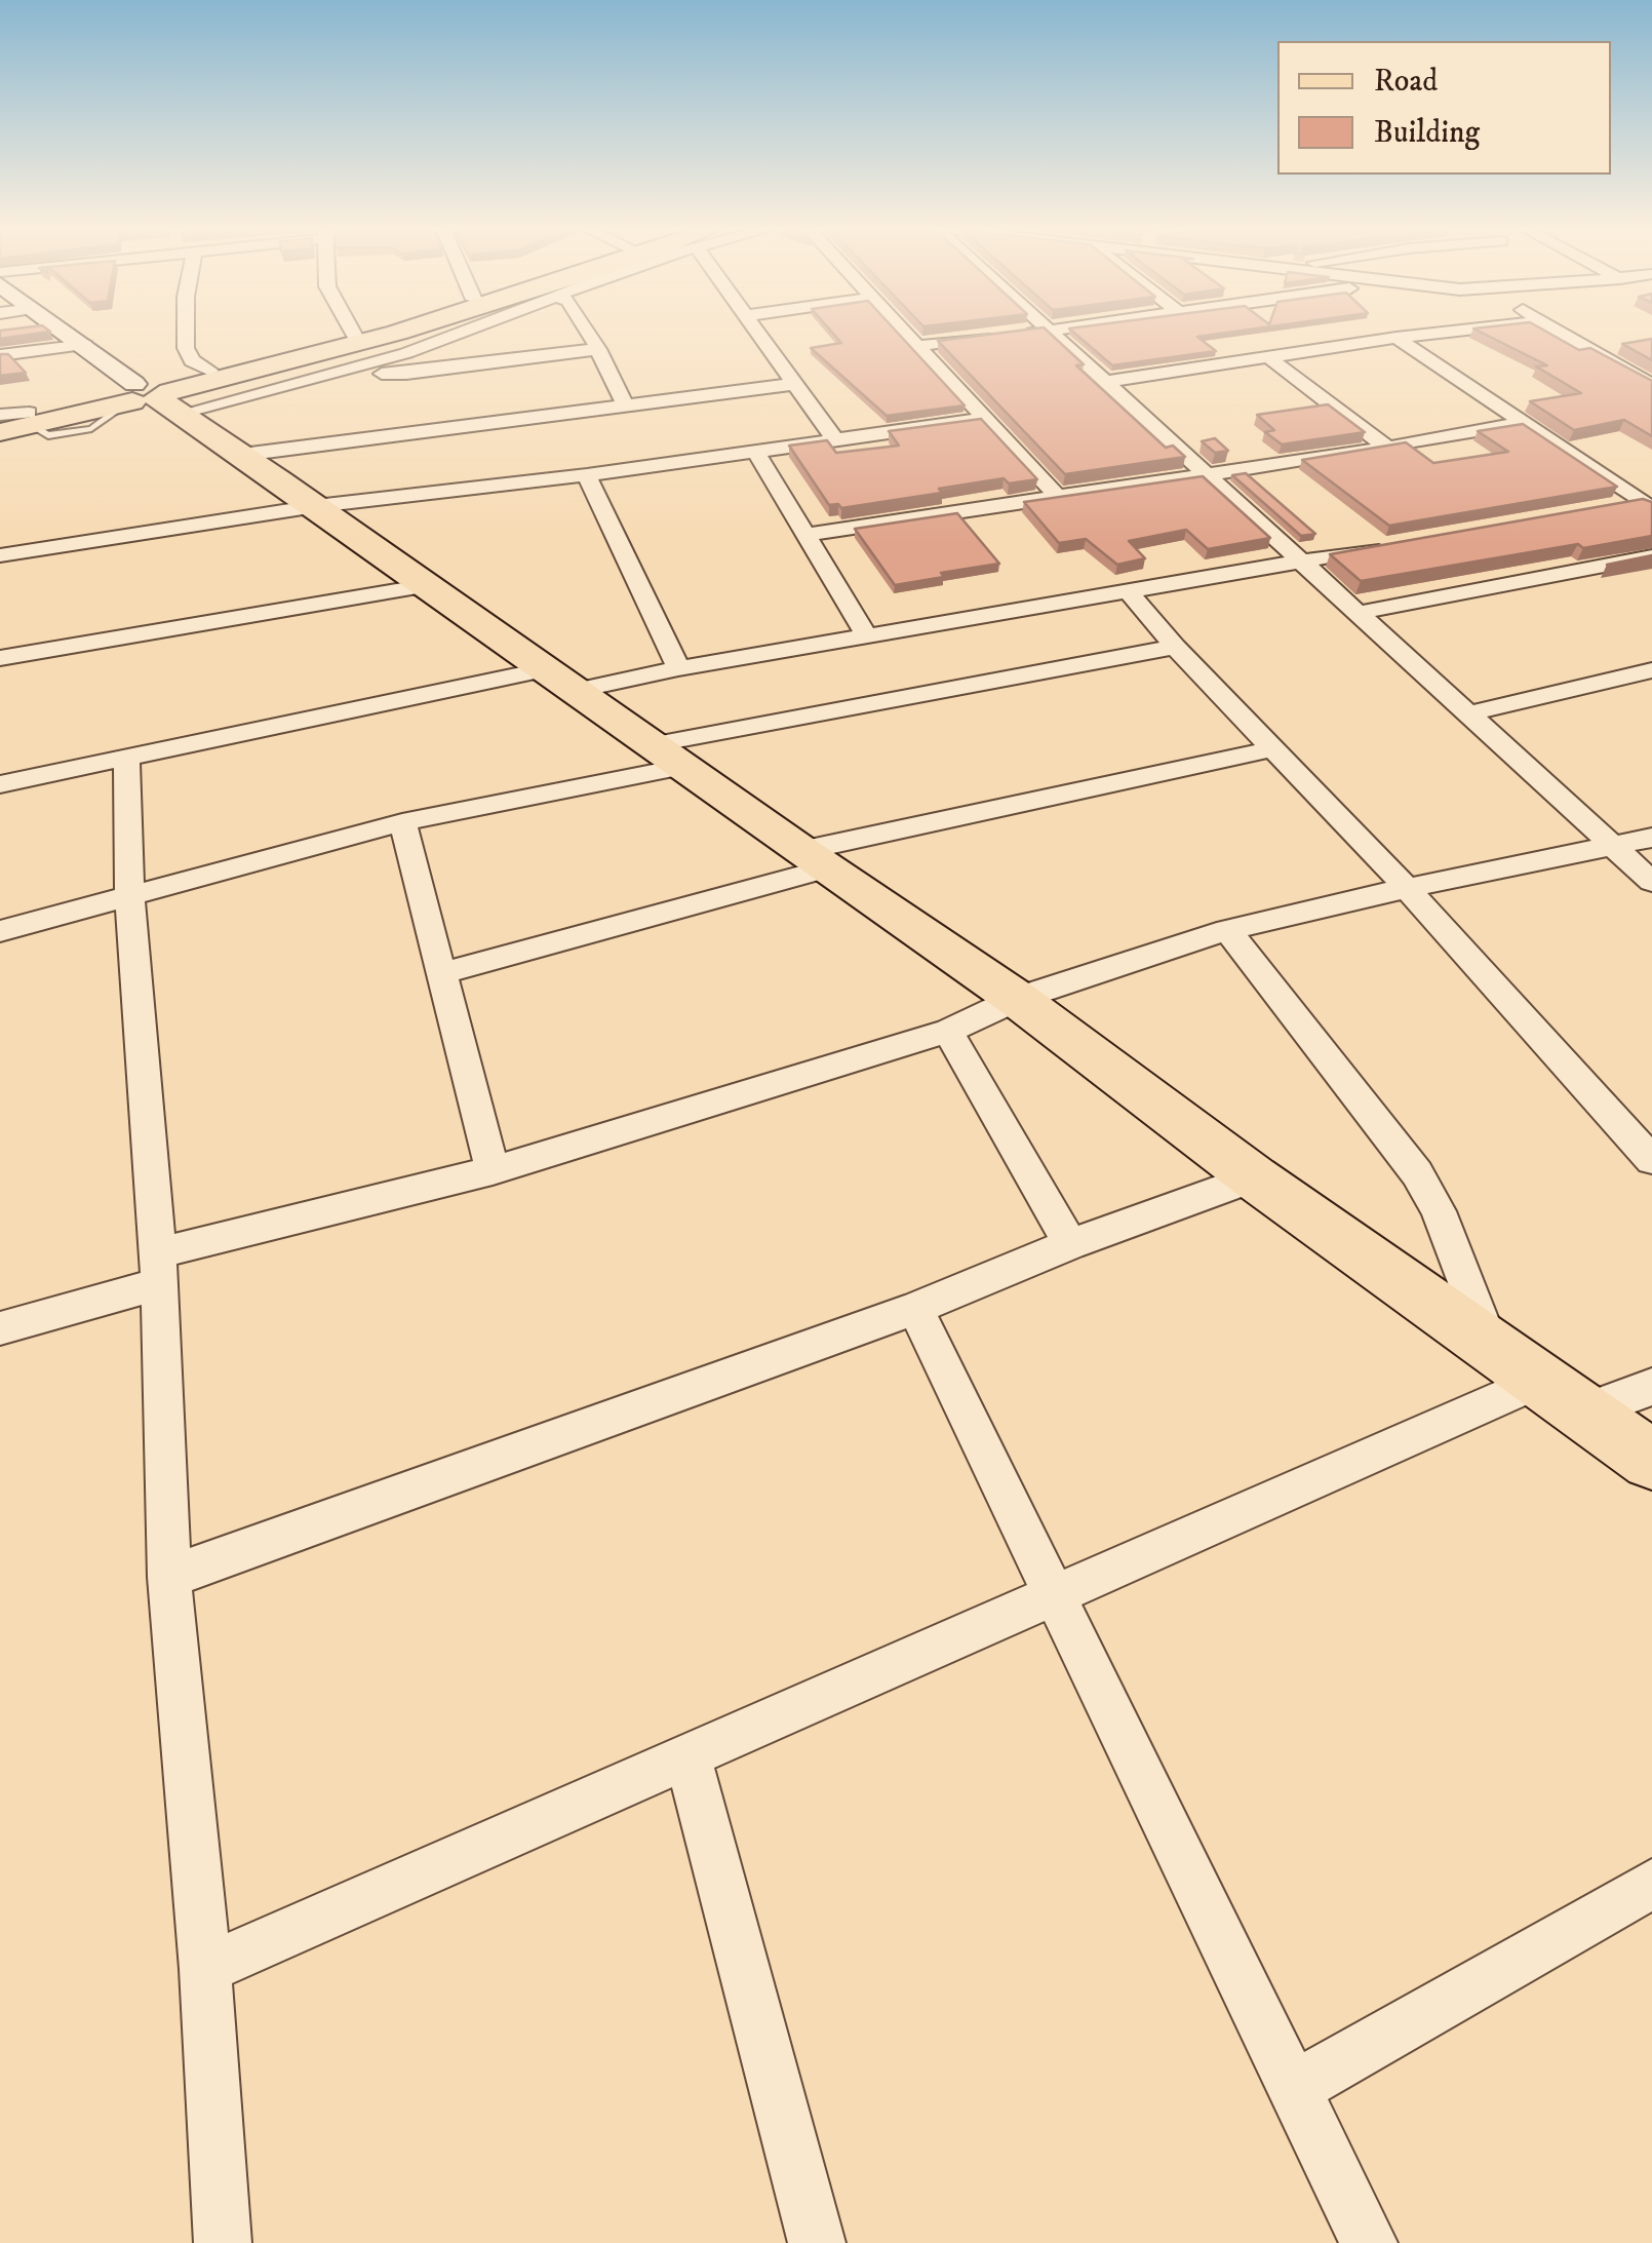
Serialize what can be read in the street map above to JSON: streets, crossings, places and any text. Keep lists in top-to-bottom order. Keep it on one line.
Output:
{"legend":["Road","Building"]}
